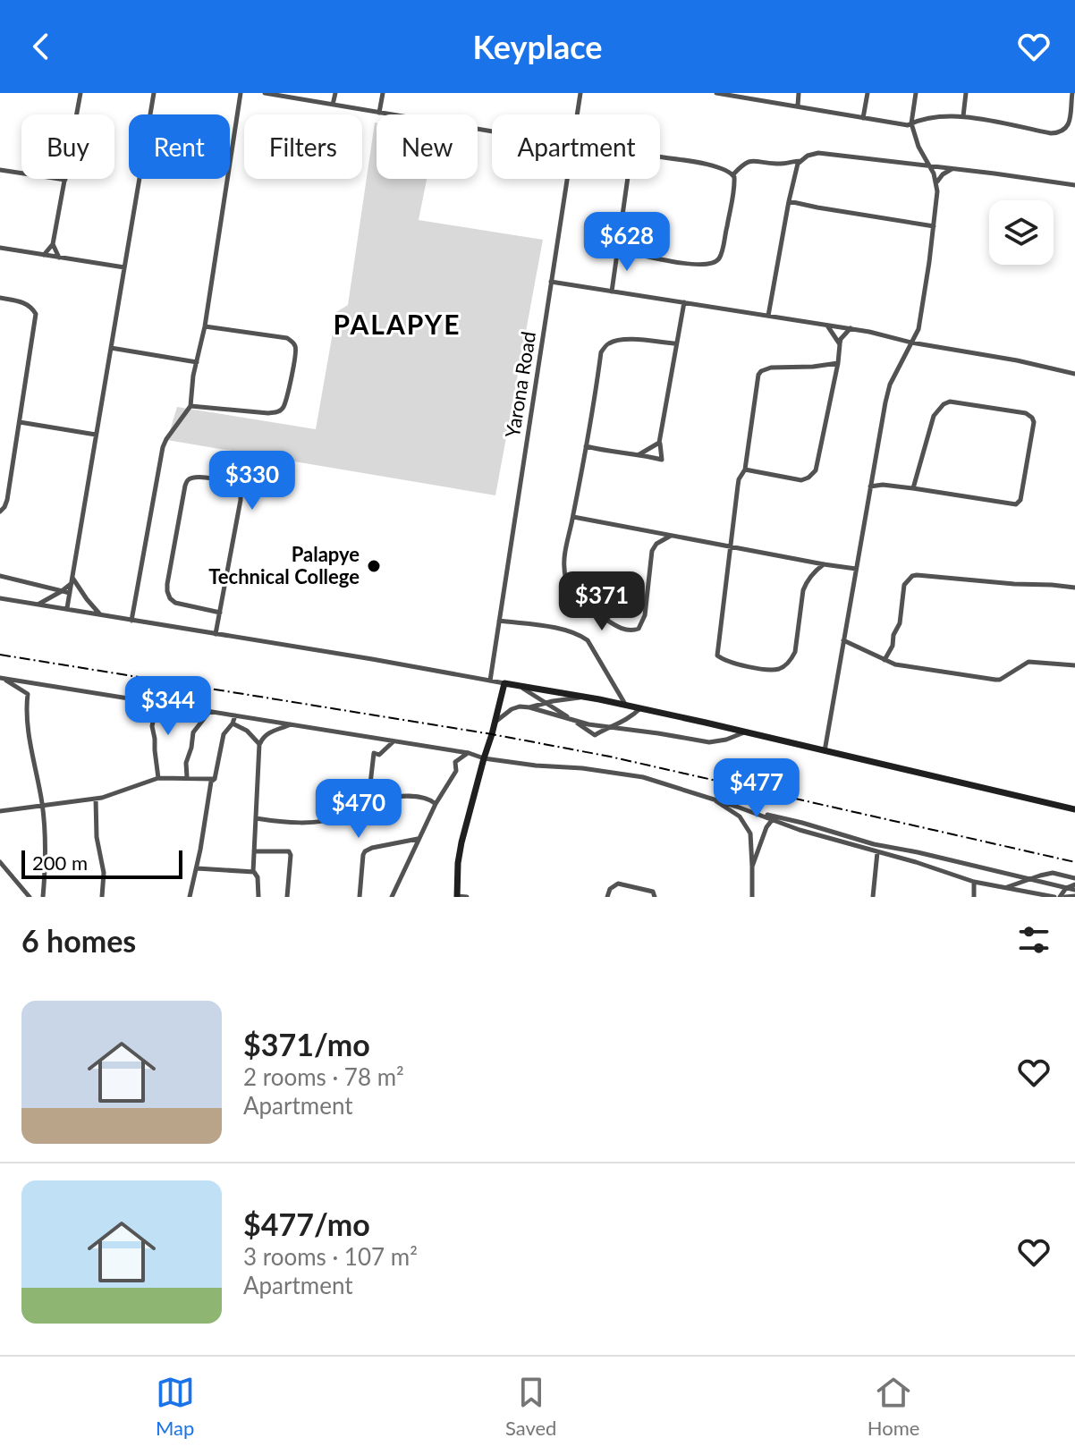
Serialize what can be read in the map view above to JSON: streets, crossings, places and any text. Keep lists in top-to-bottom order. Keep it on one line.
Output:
{"streets":{"street":["Yarona Road"]},"districts":["PALAPYE"],"places":["Palapye Technical College"],"scale_bar":"200 m","page":{"header":"Keyplace","chip":["Buy","Rent","Filters","New","Apartment"],"price":["$628","$330","$371","$344","$477","$470"],"scale":"200 m","heading":"6 homes","list":[{"name":"$371/mo","note":"2 rooms · 78 m² · Apartment"},{"name":"$477/mo","note":"3 rooms · 107 m² · Apartment"}],"tabs":["Map","Saved","Home"]}}
